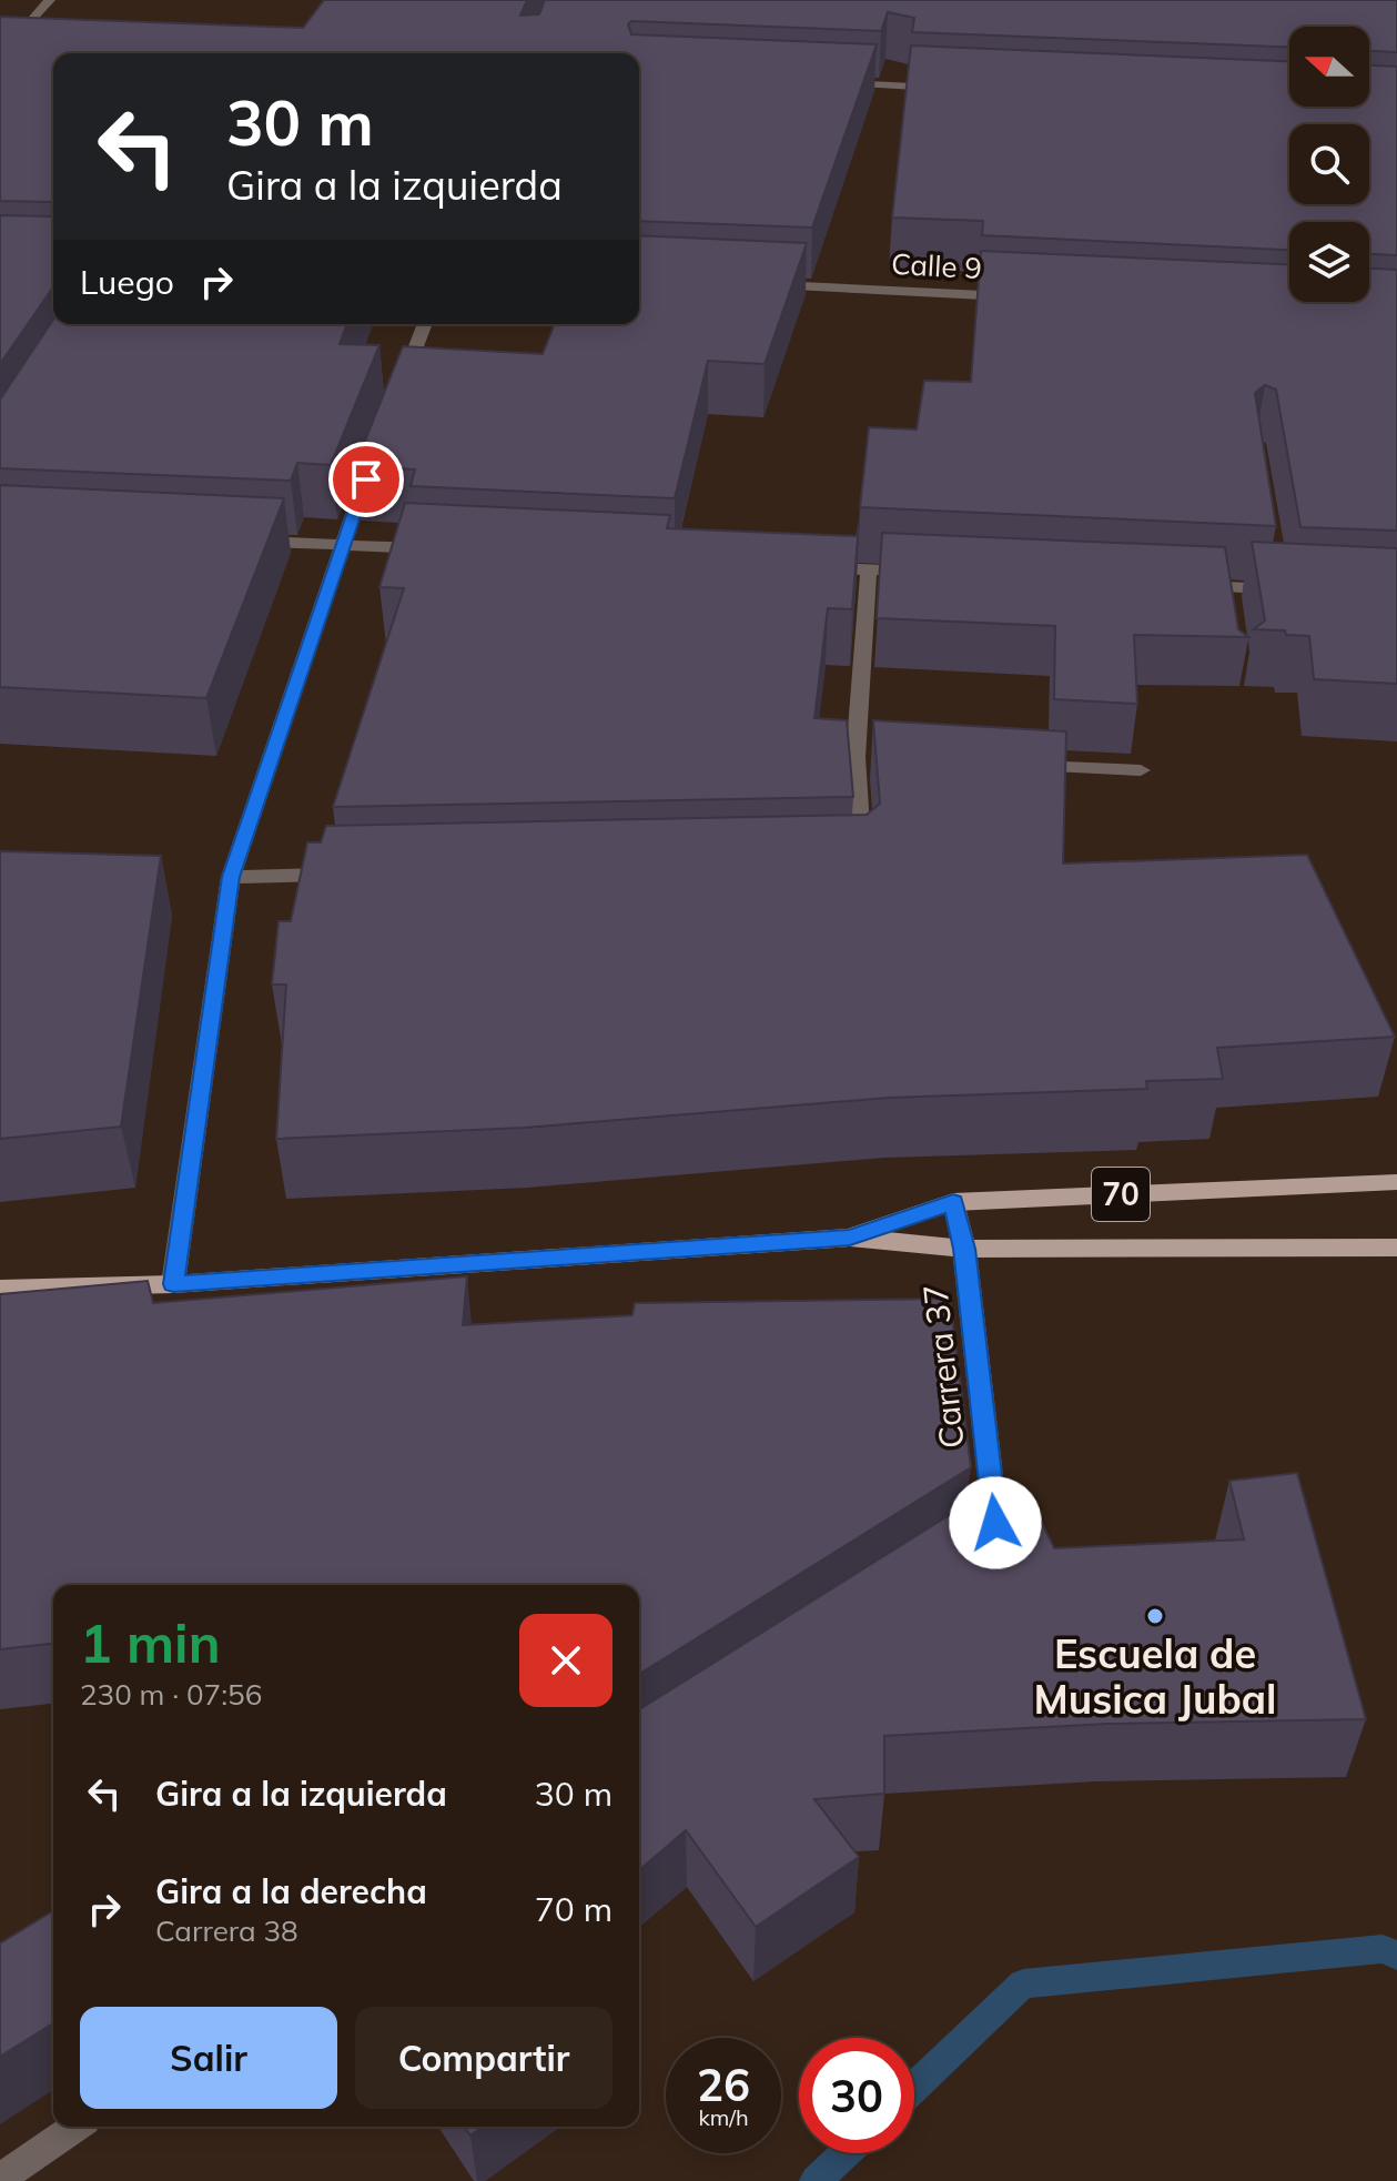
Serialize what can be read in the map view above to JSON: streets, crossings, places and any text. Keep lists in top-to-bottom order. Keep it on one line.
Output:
{"streets":{"main road":["70"],"street":["Calle 9","Carrera 37"]},"crossings":[["70","Carrera 37"]],"places":["Escuela de Musica Jubal"],"north":"left","page":{"turn":["30 m","Gira a la izquierda"],"then":"Luego","heading":["1 min","230 m · 07:56"],"list":[{"name":"Gira a la izquierda","value":"30 m"},{"name":"Gira a la derecha","note":"Carrera 38","value":"70 m"}],"buttons":["Salir","Compartir"],"speed":"26 km/h","limit":"30"}}
